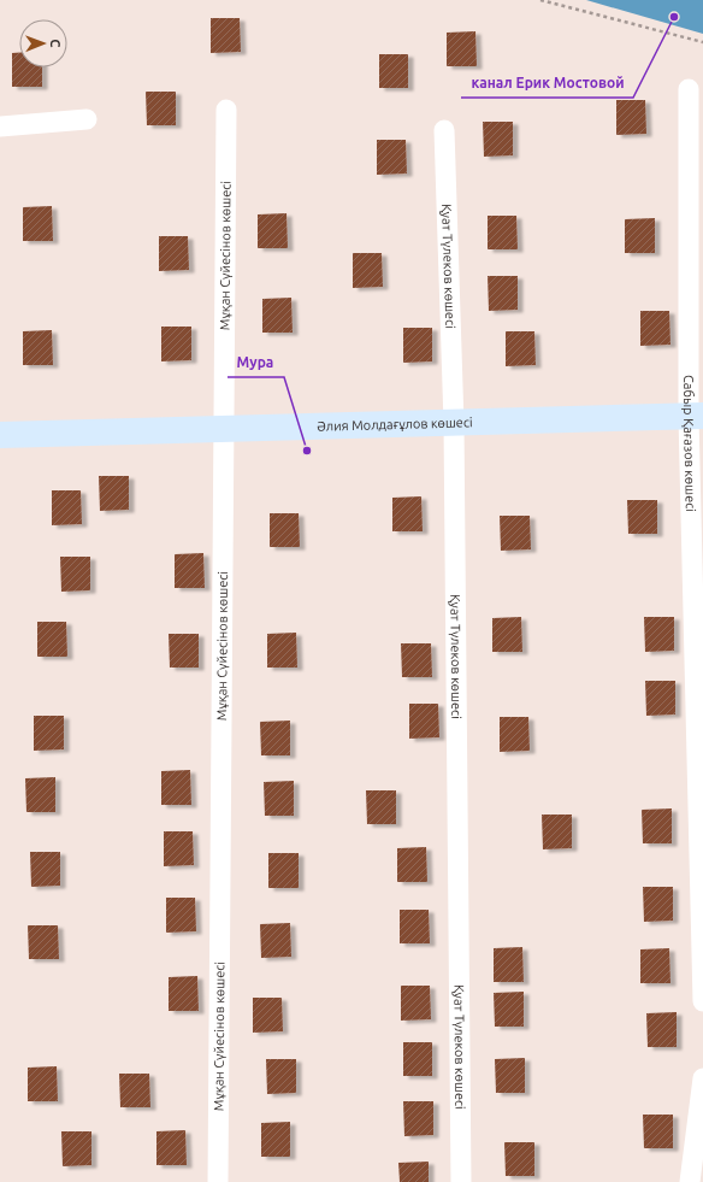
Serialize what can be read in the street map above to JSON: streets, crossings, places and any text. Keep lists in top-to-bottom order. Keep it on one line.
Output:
{"streets":{"main road":["Әлия Молдағұлов көшесі"],"street":["Мұқан Сүйесінов көшесі","Қуат Түлеков көшесі","Сабыр Қағазов көшесі"]},"crossings":[["Мұқан Сүйесінов көшесі","Әлия Молдағұлов көшесі"],["Қуат Түлеков көшесі","Әлия Молдағұлов көшесі"],["Әлия Молдағұлов көшесі","Сабыр Қағазов көшесі"]],"places":["канал Ерик Мостовой","Мура"],"north":"right"}
